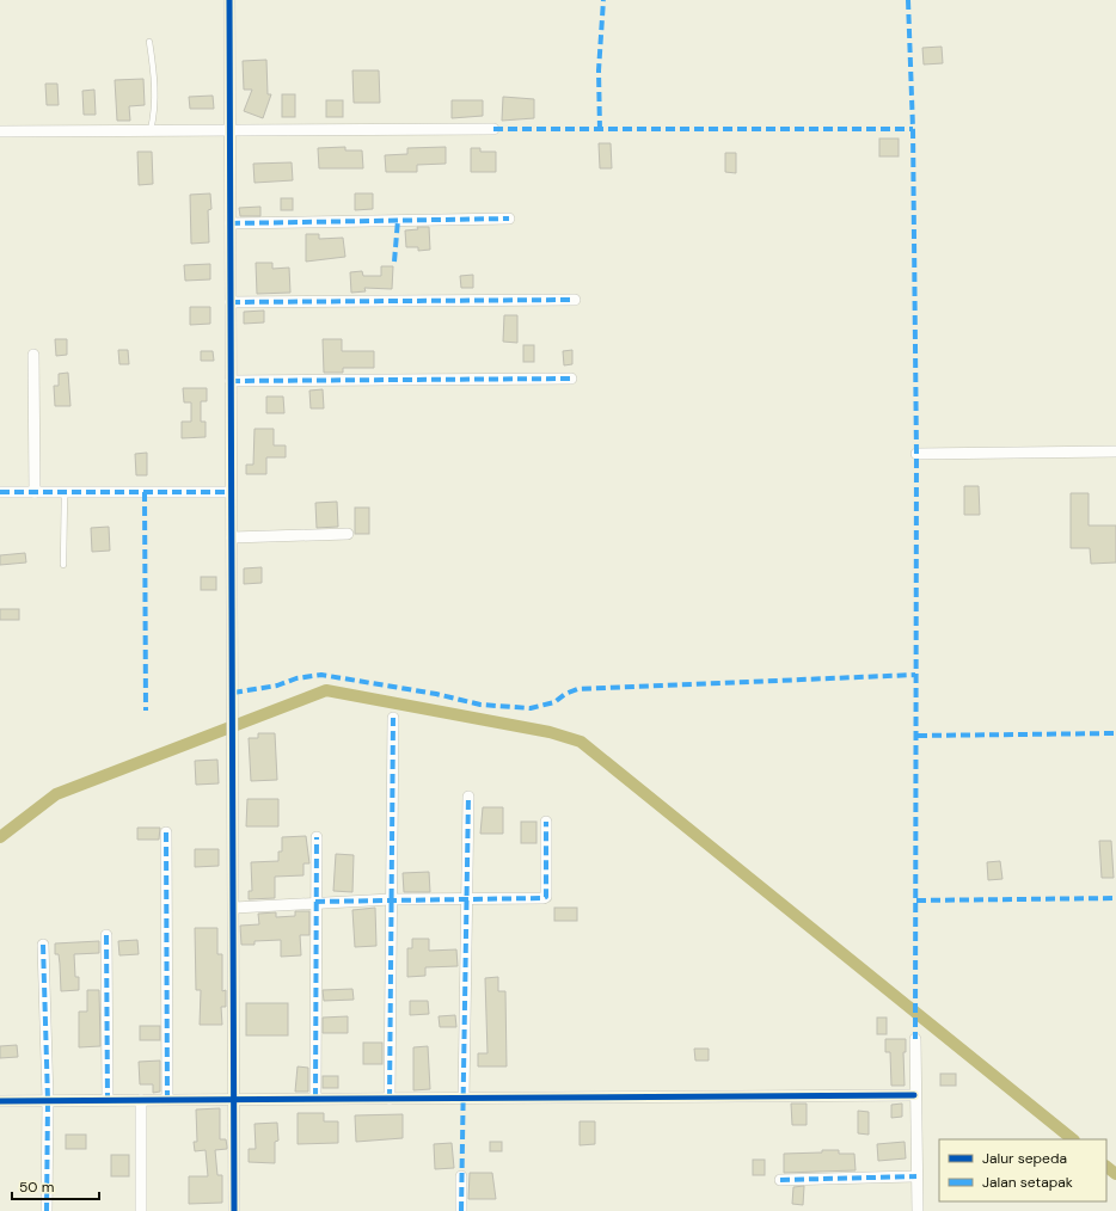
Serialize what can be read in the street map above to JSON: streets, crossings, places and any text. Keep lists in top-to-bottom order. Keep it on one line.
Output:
{"legend":["Jalur sepeda","Jalan setapak"],"scale_bar":"50 m"}
